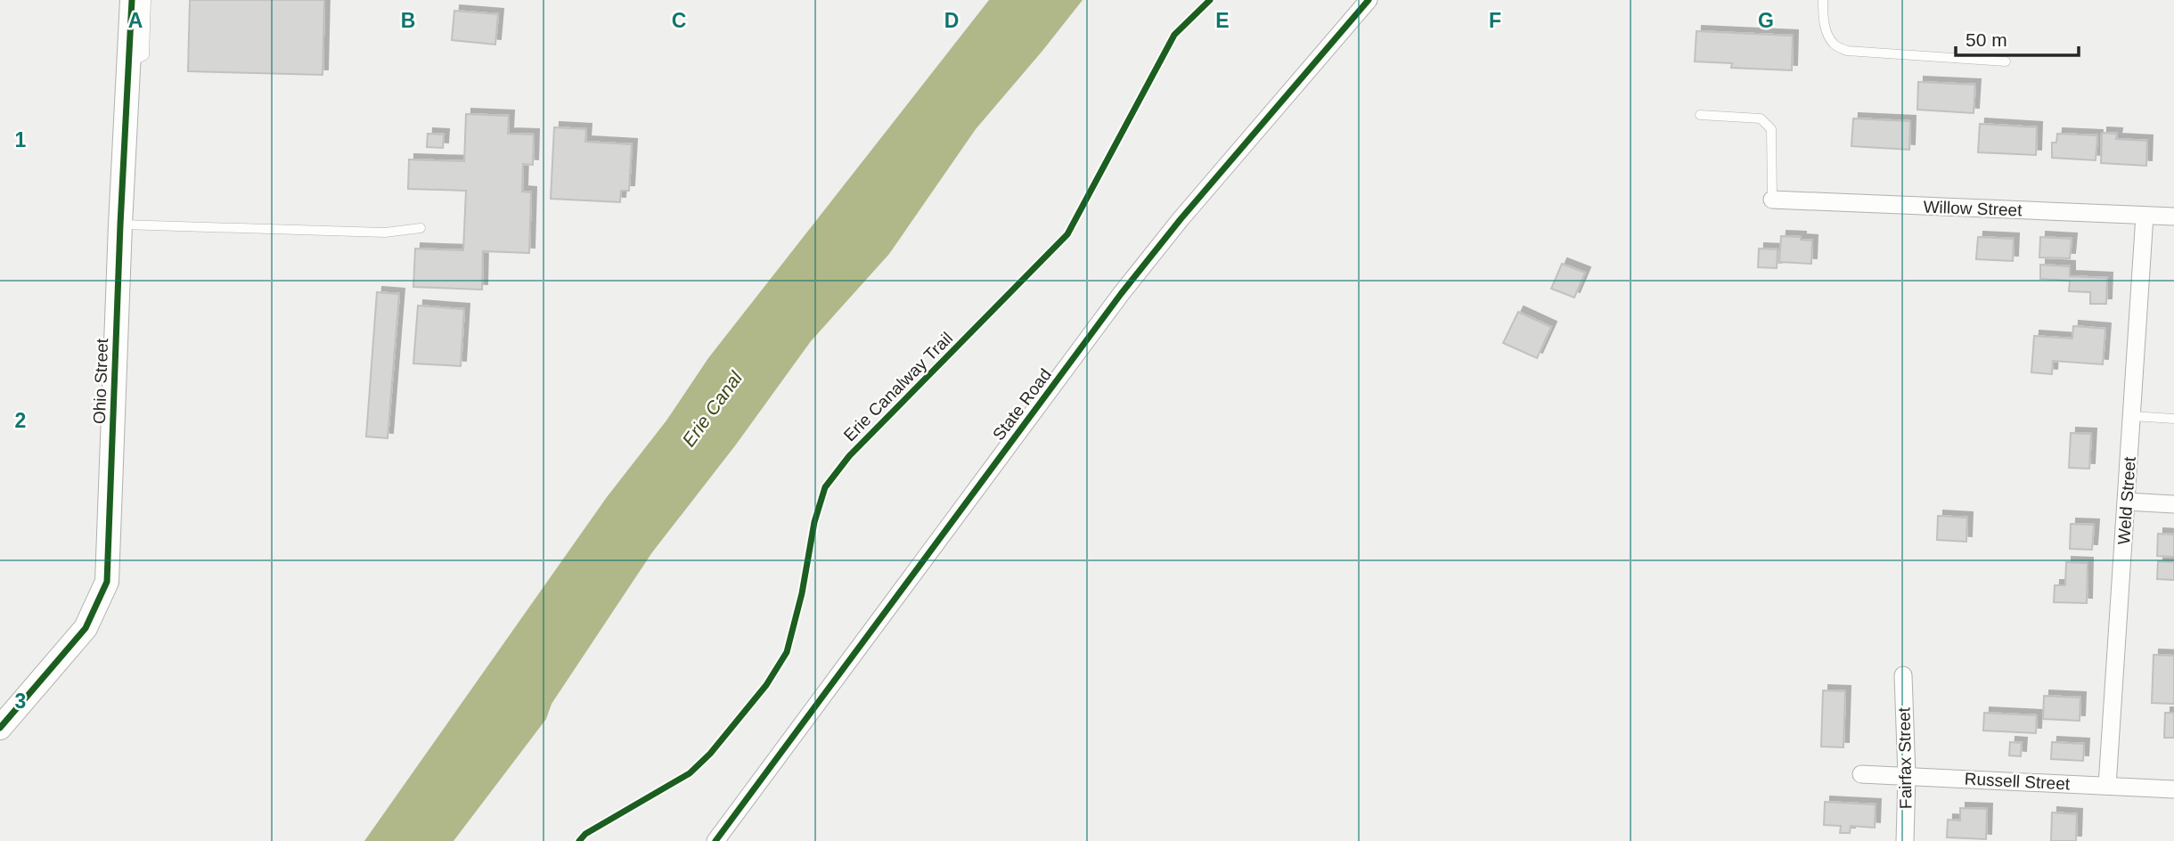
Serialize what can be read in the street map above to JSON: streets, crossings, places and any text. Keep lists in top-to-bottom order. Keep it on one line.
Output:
{"streets":{"street":["Willow Street","Ohio Street","State Road","Weld Street","Fairfax Street","Russell Street"],"cycle path":["Erie Canalway Trail"]},"crossings":[["Willow Street","Weld Street"],["Weld Street","Russell Street"],["Fairfax Street","Russell Street"]],"water":["Erie Canal"],"scale_bar":"50 m","grid":{"columns":["A","B","C","D","E","F","G"],"rows":["1","2","3"]}}
